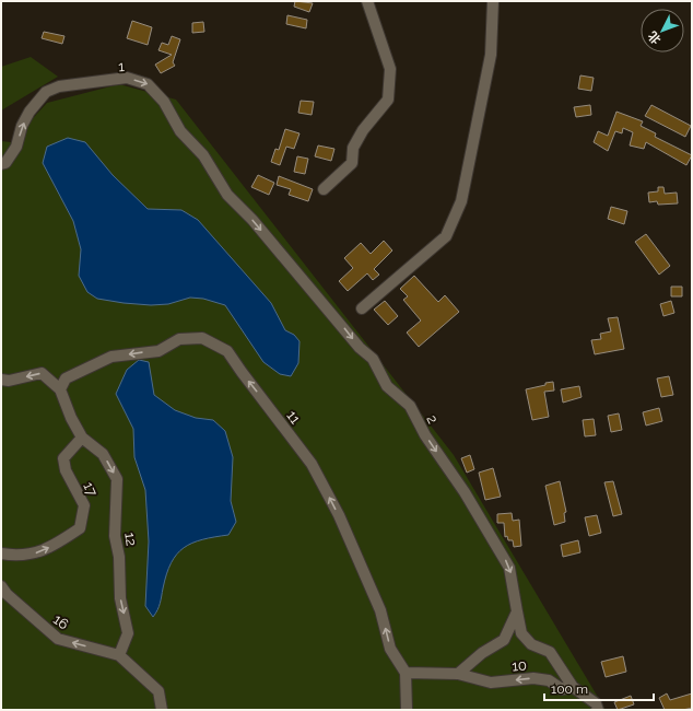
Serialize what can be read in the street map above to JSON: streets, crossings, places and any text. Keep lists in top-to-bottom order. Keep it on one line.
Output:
{"streets":{"street":["1","11","2","17","12","16","10"]},"crossings":[["1","2"],["11","10"],["2","10"],["17","12"],["12","16"]],"one_way":["11","2","12","16","10"],"scale_bar":"100 m","north":"bottom left"}
